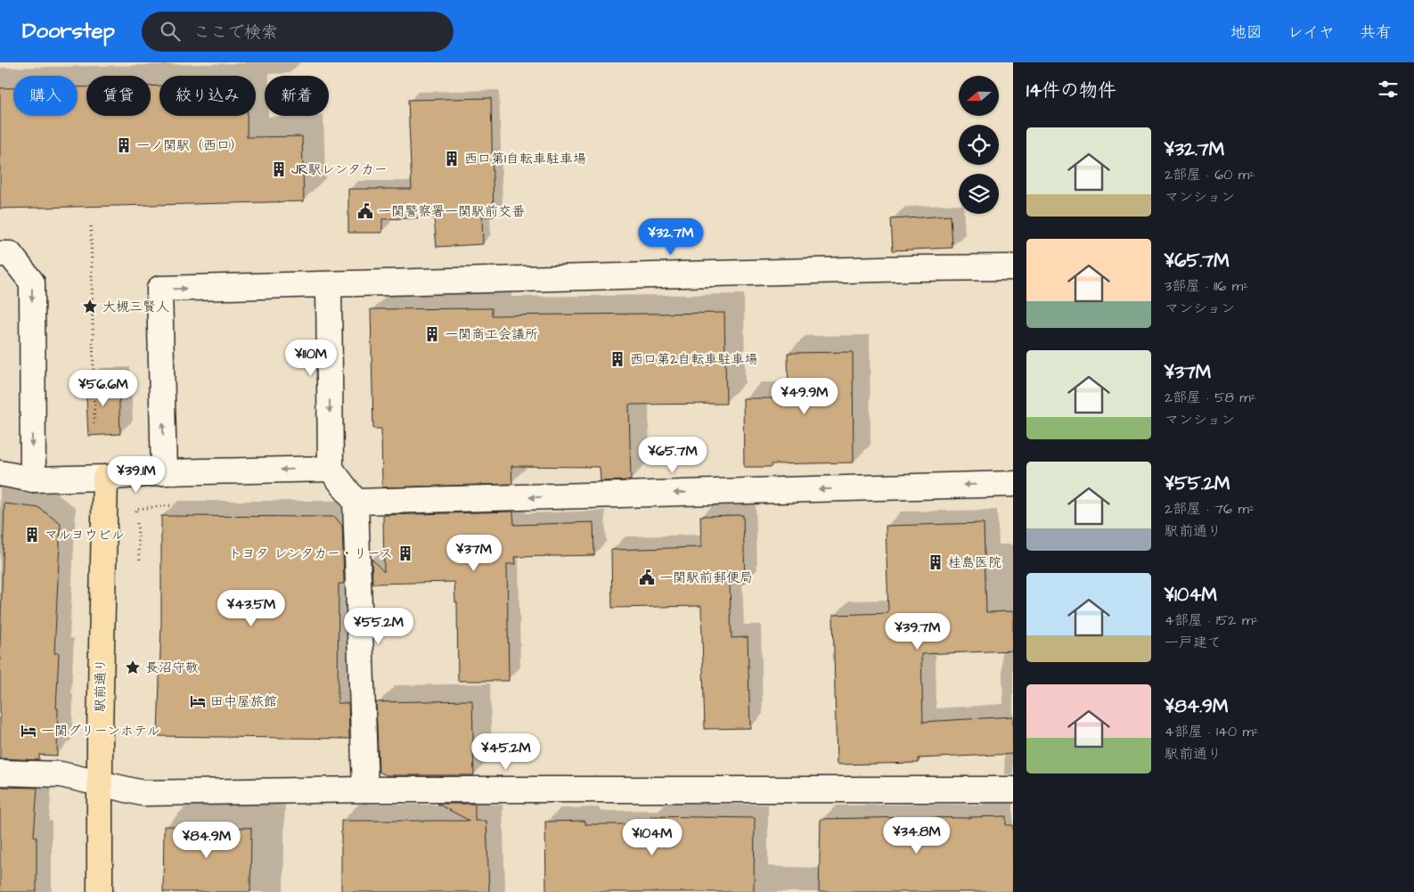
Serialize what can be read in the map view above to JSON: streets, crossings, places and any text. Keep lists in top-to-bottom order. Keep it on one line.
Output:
{"streets":{"main road":["駅前通り"]},"places":{"building":["一ノ関駅（西口）","西口第1自転車駐車場","JR駅レンタカー","一関商工会議所","西口第2自転車駐車場","マルヨウビル","トヨタ レンタカー・リース","桂島医院"],"public building":["一関警察署一関駅前交番","一関駅前郵便局"],"place":["大槻三賢人","長沼守敬"],"hotel":["田中屋旅館","一関グリーンホテル"]},"north":"left","page":{"header":"Doorstep","search":"ここで検索","nav":["地図","レイヤ","共有"],"heading":"14件の物件","chip":["購入","賃貸","絞り込み","新着"],"list":[{"name":"¥32.7M","note":"2部屋 · 60 m² · マンション"},{"name":"¥65.7M","note":"3部屋 · 116 m² · マンション"},{"name":"¥37M","note":"2部屋 · 58 m² · マンション"},{"name":"¥55.2M","note":"2部屋 · 76 m² · 駅前通り"},{"name":"¥104M","note":"4部屋 · 152 m² · 一戸建て"},{"name":"¥84.9M","note":"4部屋 · 140 m² · 駅前通り"}],"price":["¥32.7M","¥110M","¥56.6M","¥49.9M","¥65.7M","¥39.1M","¥37M","¥43.5M","¥55.2M","¥39.7M","¥45.2M","¥34.8M","¥104M","¥84.9M"]}}
